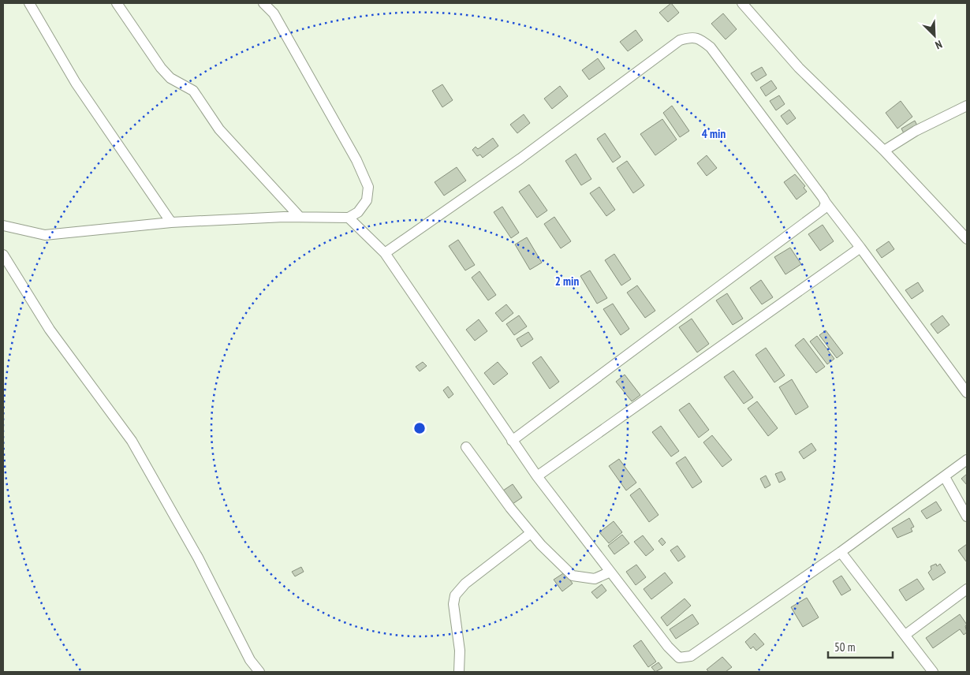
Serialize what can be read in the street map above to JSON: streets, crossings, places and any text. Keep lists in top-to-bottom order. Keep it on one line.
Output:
{"scale_bar":"50 m","north":"bottom right","rings":["4 min","2 min"]}
